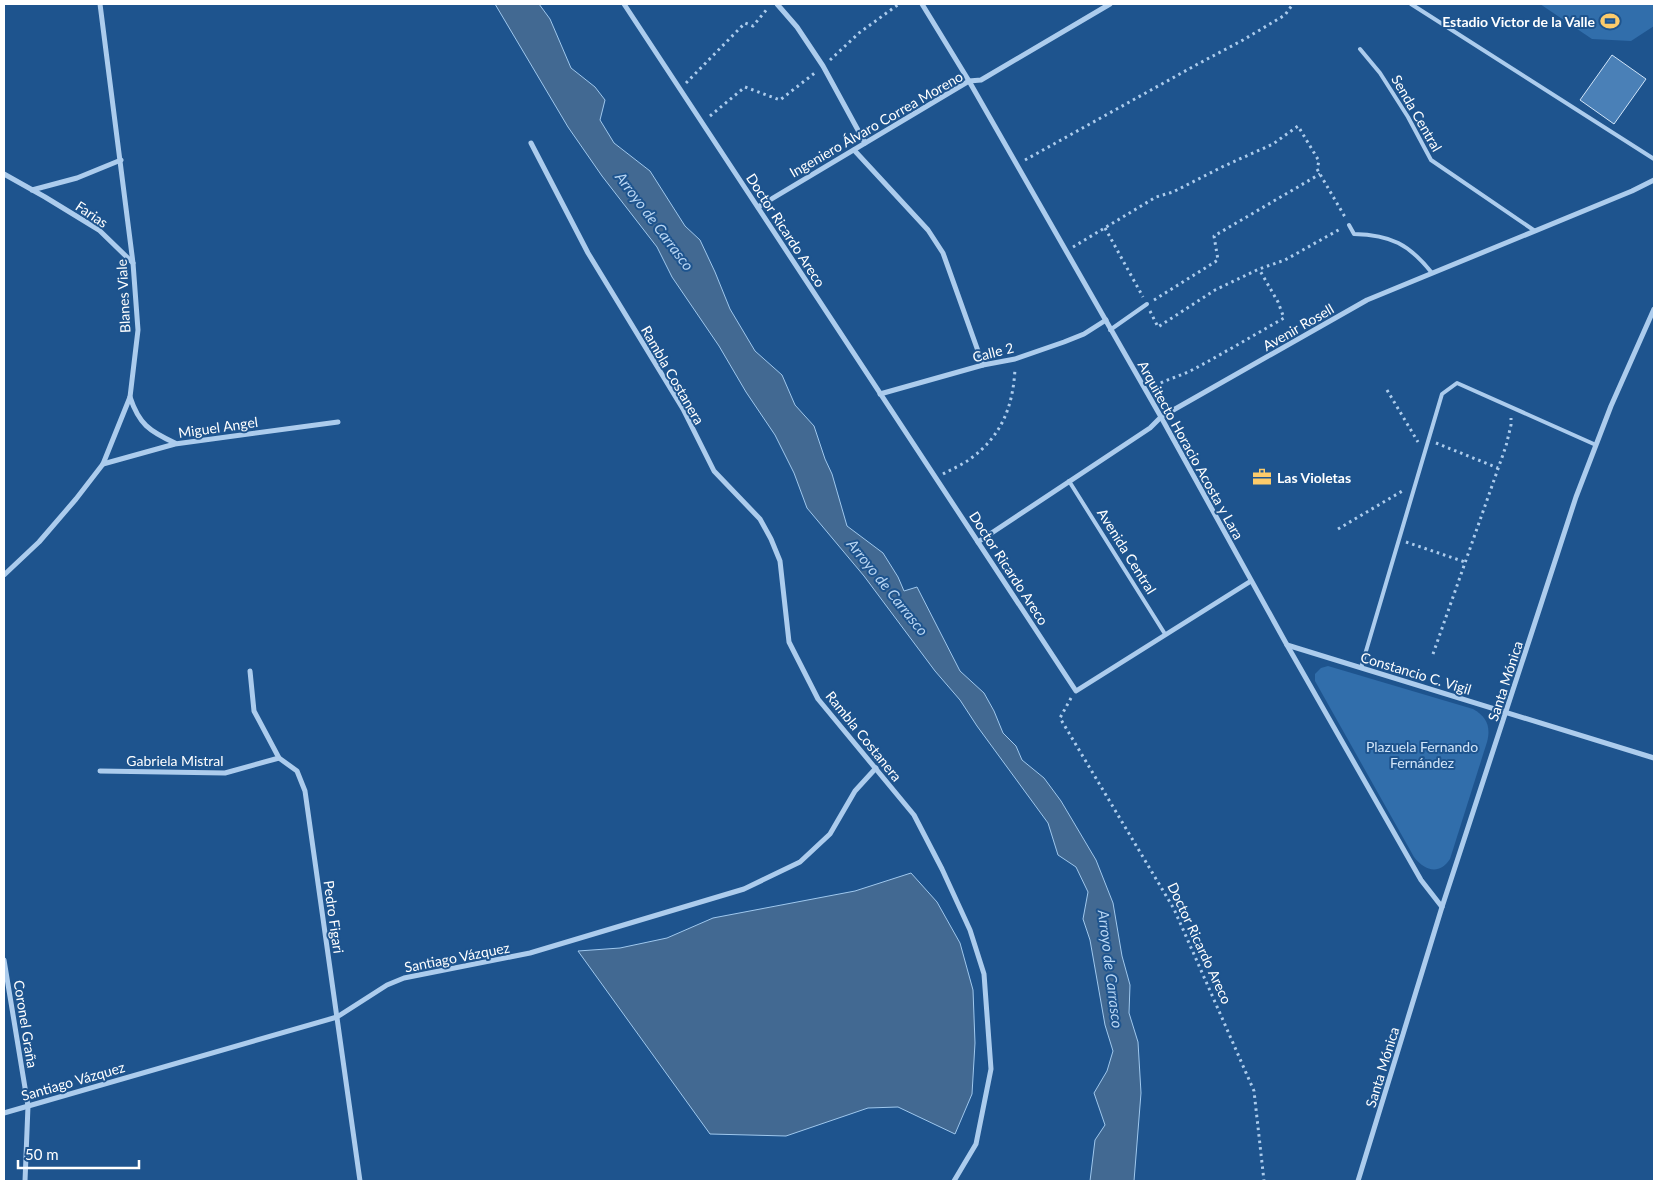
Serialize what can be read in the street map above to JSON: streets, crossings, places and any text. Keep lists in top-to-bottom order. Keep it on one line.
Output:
{"streets":{"street":["Ingeniero Álvaro Correa Moreno","Farias","Doctor Ricardo Areco","Blanes Viale","Avenir Rosell","Calle 2","Rambla Costanera","Miguel Angel","Arquitecto Horacio Acosta y Lara","Constancio C. Vigil","Santa Mónica","Gabriela Mistral","Pedro Figari","Santiago Vázquez","Coronel Graña"],"lane":["Senda Central","Avenida Central"]},"crossings":[["Senda Central","Avenir Rosell"],["Ingeniero Álvaro Correa Moreno","Doctor Ricardo Areco"],["Ingeniero Álvaro Correa Moreno","Arquitecto Horacio Acosta y Lara"],["Farias","Blanes Viale"],["Doctor Ricardo Areco","Avenir Rosell"],["Doctor Ricardo Areco","Calle 2"],["Blanes Viale","Miguel Angel"],["Avenir Rosell","Arquitecto Horacio Acosta y Lara"],["Avenir Rosell","Avenida Central"],["Calle 2","Arquitecto Horacio Acosta y Lara"],["Rambla Costanera","Santiago Vázquez"],["Arquitecto Horacio Acosta y Lara","Constancio C. Vigil"],["Arquitecto Horacio Acosta y Lara","Santa Mónica"],["Constancio C. Vigil","Santa Mónica"],["Gabriela Mistral","Pedro Figari"],["Pedro Figari","Santiago Vázquez"],["Santiago Vázquez","Coronel Graña"]],"water":["Arroyo de Carrasco"],"parks":["Plazuela Fernando Fernández"],"places":{"sports":["Estadio Victor de la Valle"],"office":["Las Violetas"]},"scale_bar":"50 m"}
